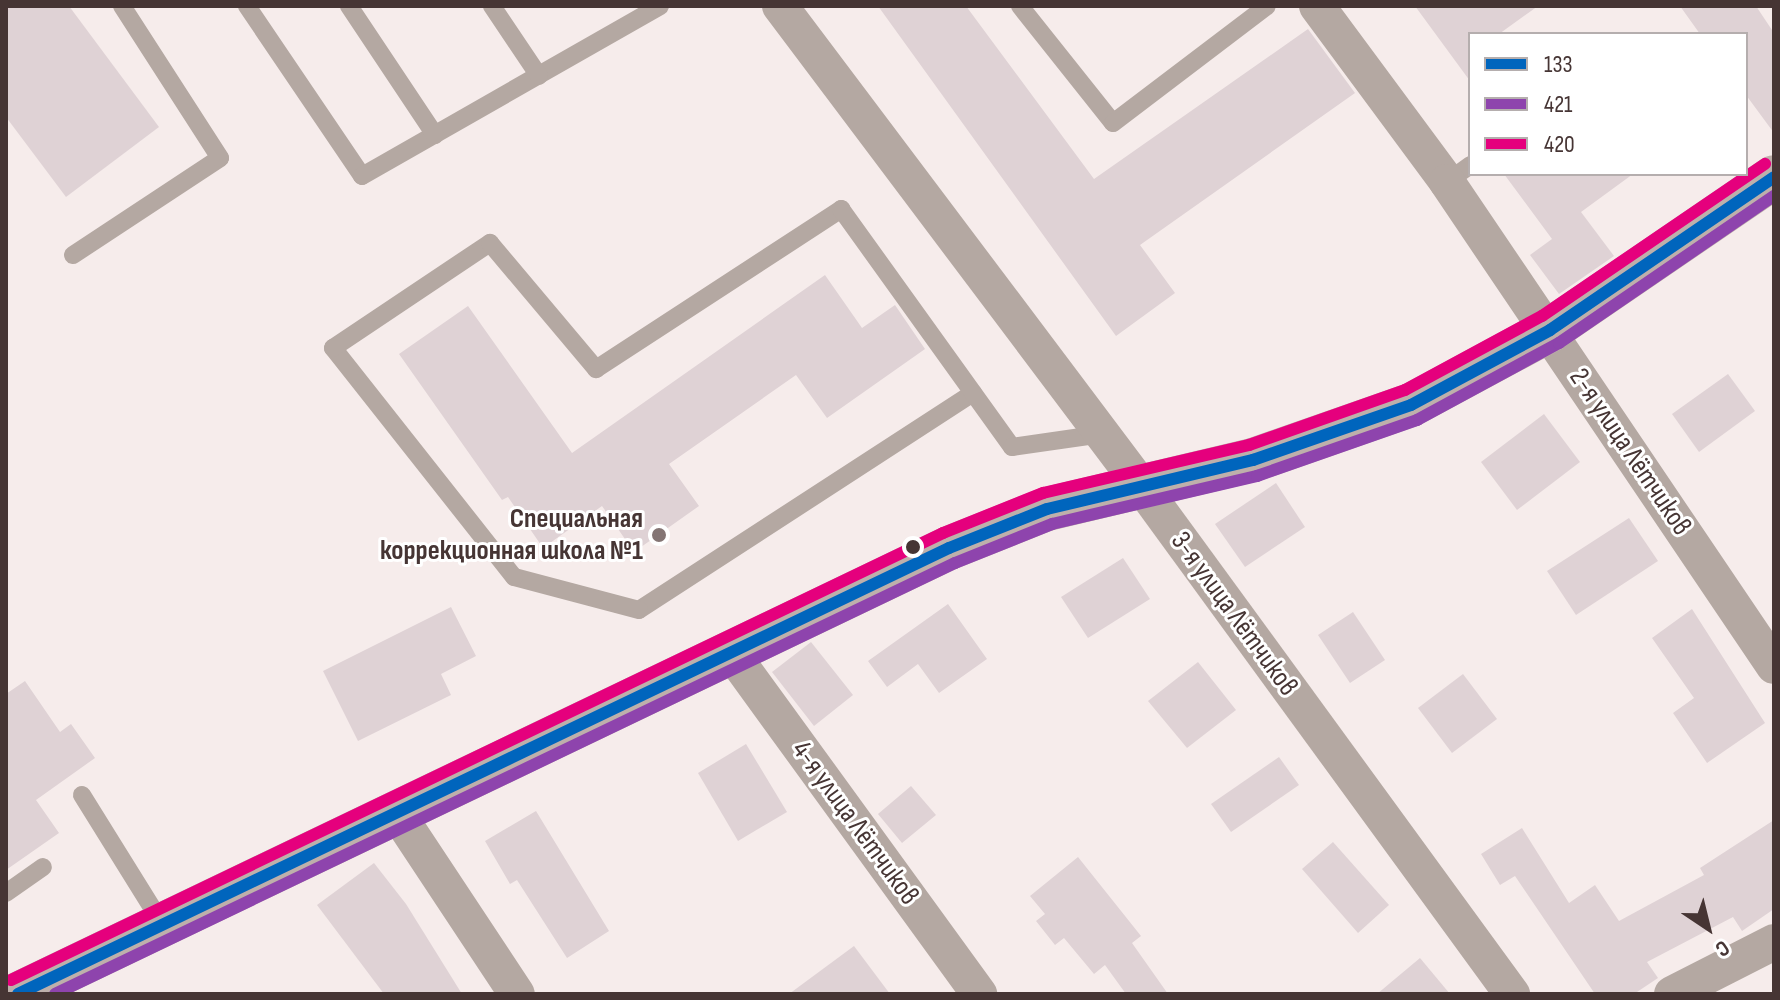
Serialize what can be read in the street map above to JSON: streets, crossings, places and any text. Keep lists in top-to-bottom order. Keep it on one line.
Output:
{"streets":{"street":["2-я улица Лётчиков","3-я улица Лётчиков","4-я улица Лётчиков"]},"places":["Специальная коррекционная школа №1"],"lines":["transit line 420","transit line 133","transit line 421"],"legend":["133","421","420"],"north":"bottom right"}
